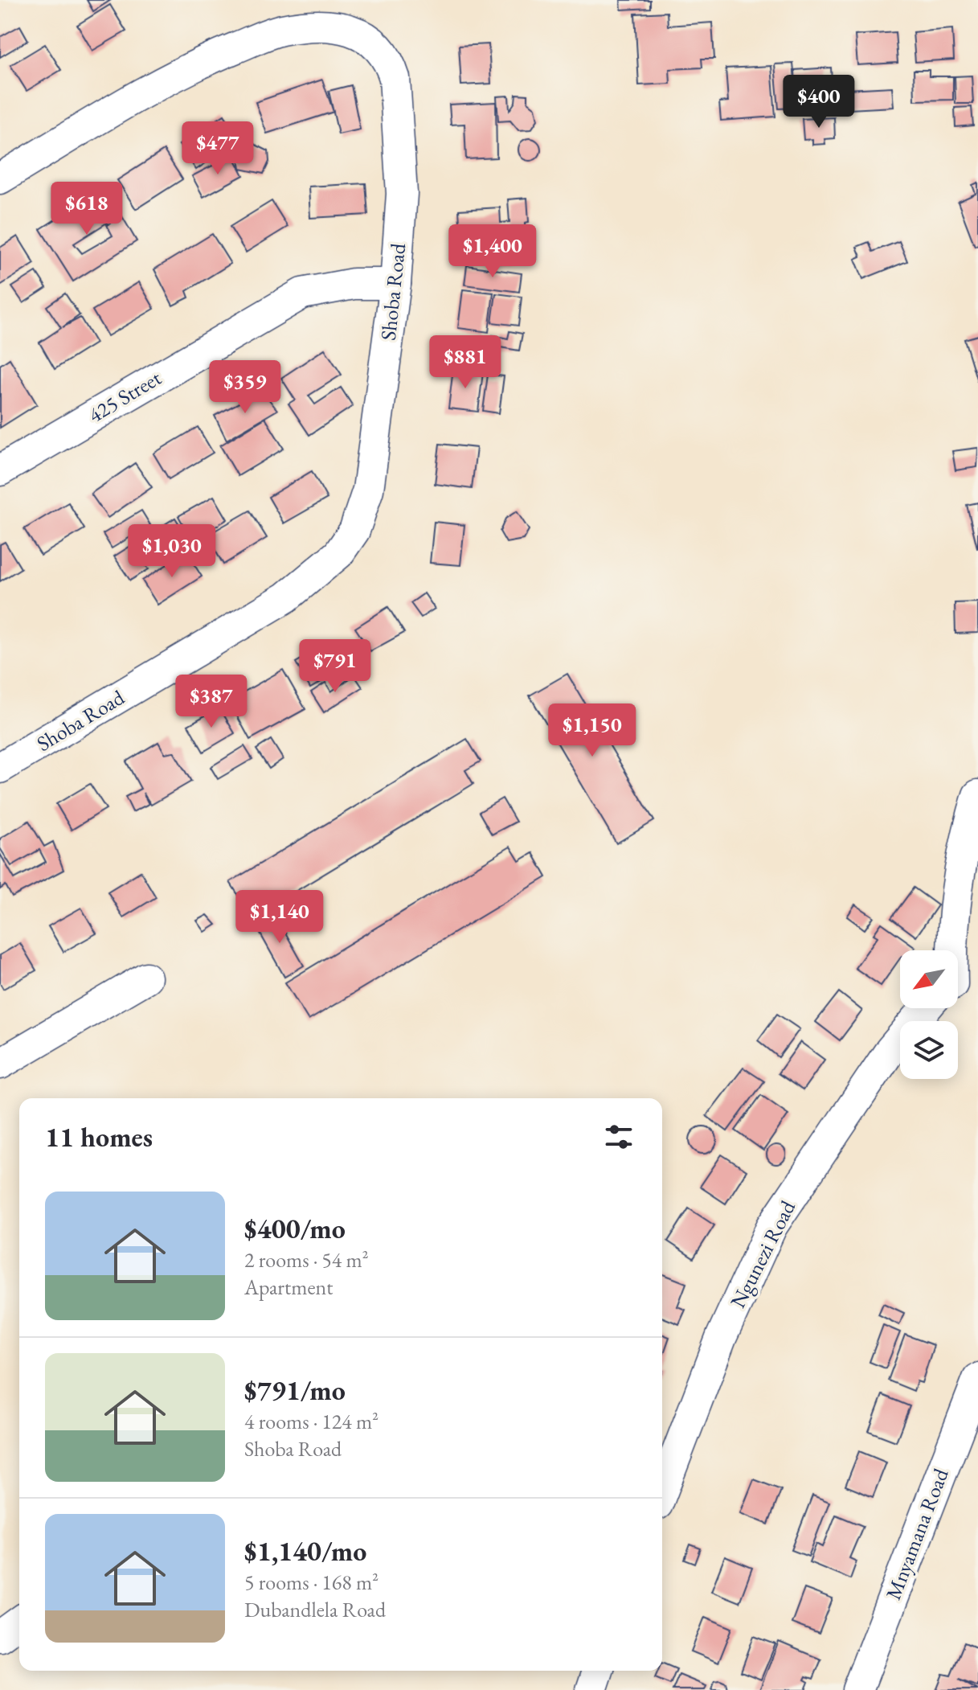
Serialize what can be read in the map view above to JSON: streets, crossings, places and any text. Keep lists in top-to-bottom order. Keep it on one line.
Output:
{"streets":{"street":["Shoba Road","425 Street","Ngunezi Road","Mnyamana Road"]},"crossings":[["Shoba Road","425 Street"]],"north":"bottom left","page":{"price":["$400","$477","$618","$1,400","$881","$359","$1,030","$791","$387","$1,150","$1,140"],"heading":"11 homes","list":[{"name":"$400/mo","note":"2 rooms · 54 m² · Apartment"},{"name":"$791/mo","note":"4 rooms · 124 m² · Shoba Road"},{"name":"$1,140/mo","note":"5 rooms · 168 m² · Dubandlela Road"}]}}
